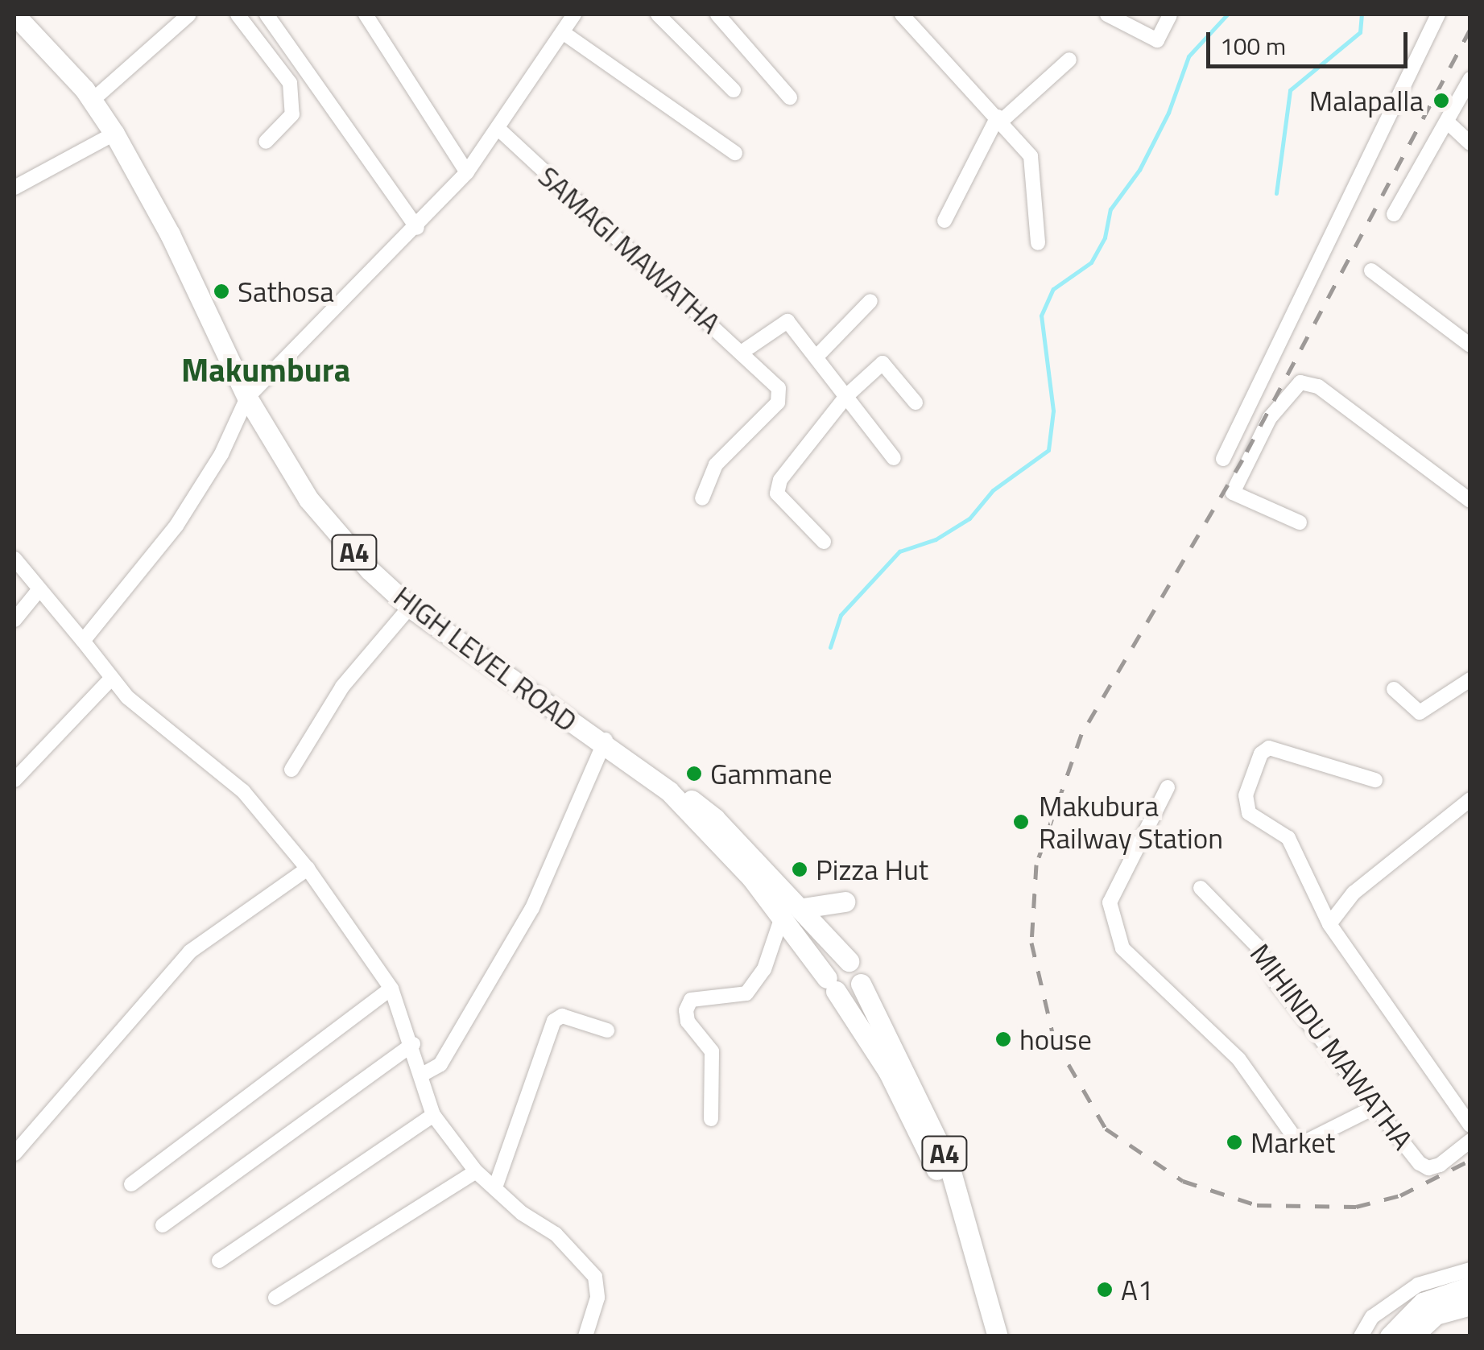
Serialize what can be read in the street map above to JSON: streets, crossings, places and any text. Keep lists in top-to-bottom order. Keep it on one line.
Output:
{"streets":{"highway":["A4","HIGH LEVEL ROAD"],"street":["SAMAGI MAWATHA","MIHINDU MAWATHA"]},"crossings":[["A4","HIGH LEVEL ROAD"]],"districts":["Makumbura"],"places":["Malapalla","Sathosa","Gammane","Makubura Railway Station","Pizza Hut","house","Market","A1"],"scale_bar":"100 m"}
